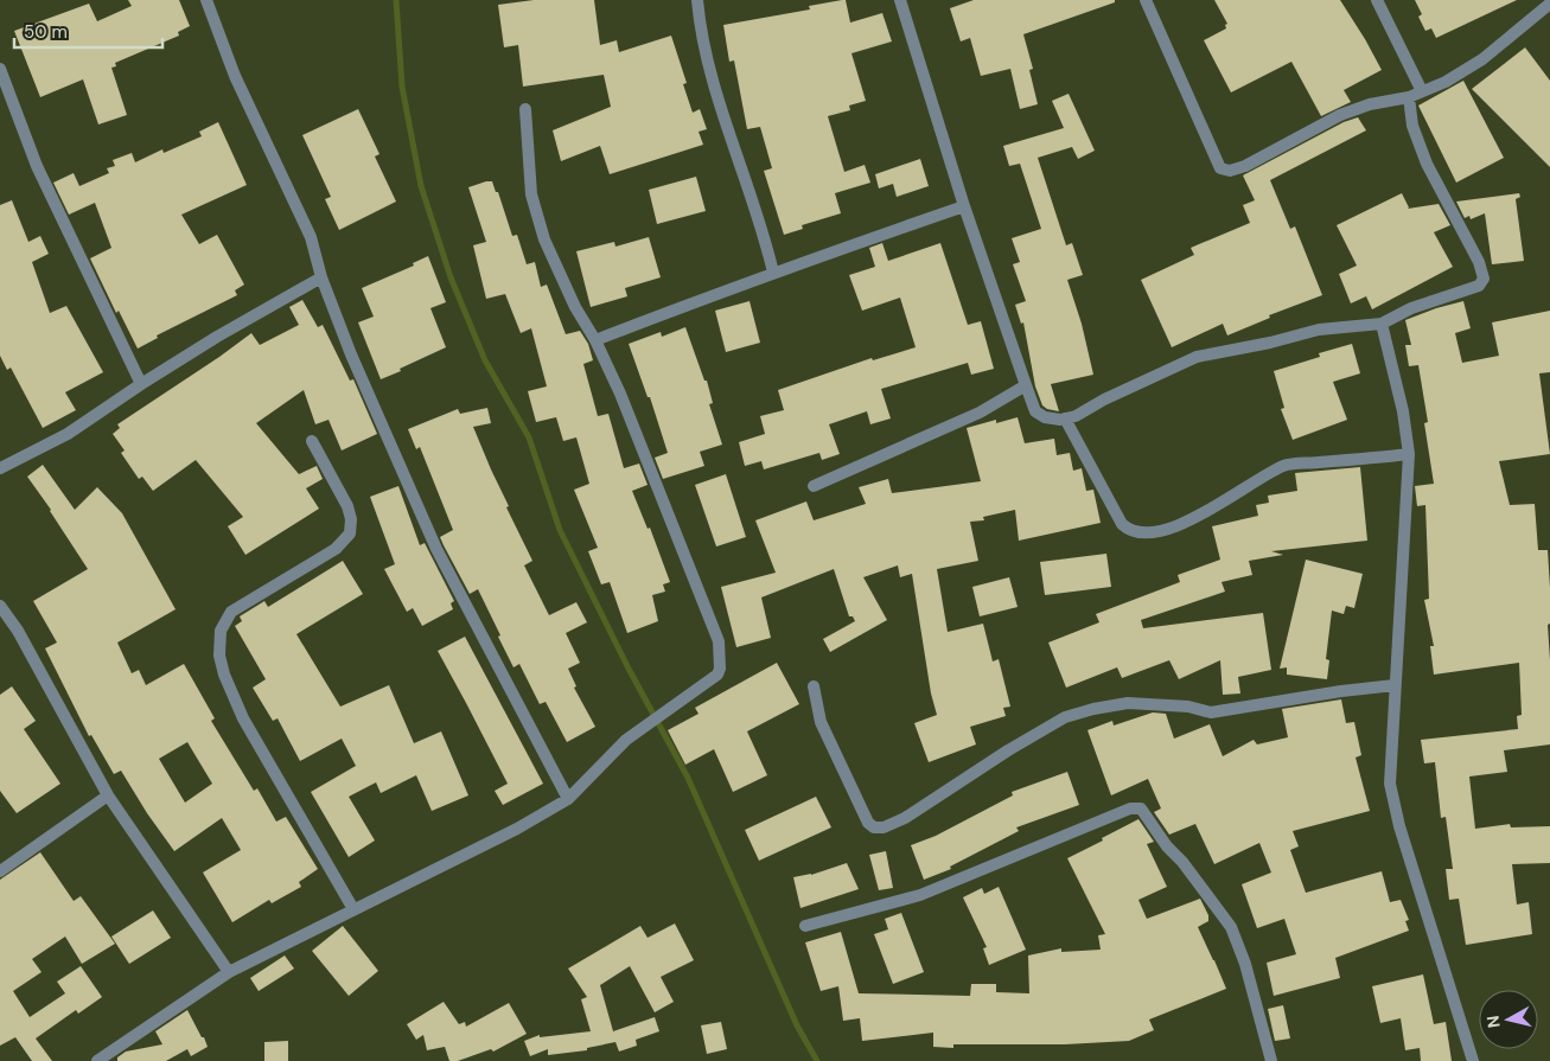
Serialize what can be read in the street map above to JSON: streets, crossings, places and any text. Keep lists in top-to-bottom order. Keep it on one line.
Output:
{"scale_bar":"50 m","north":"left"}
